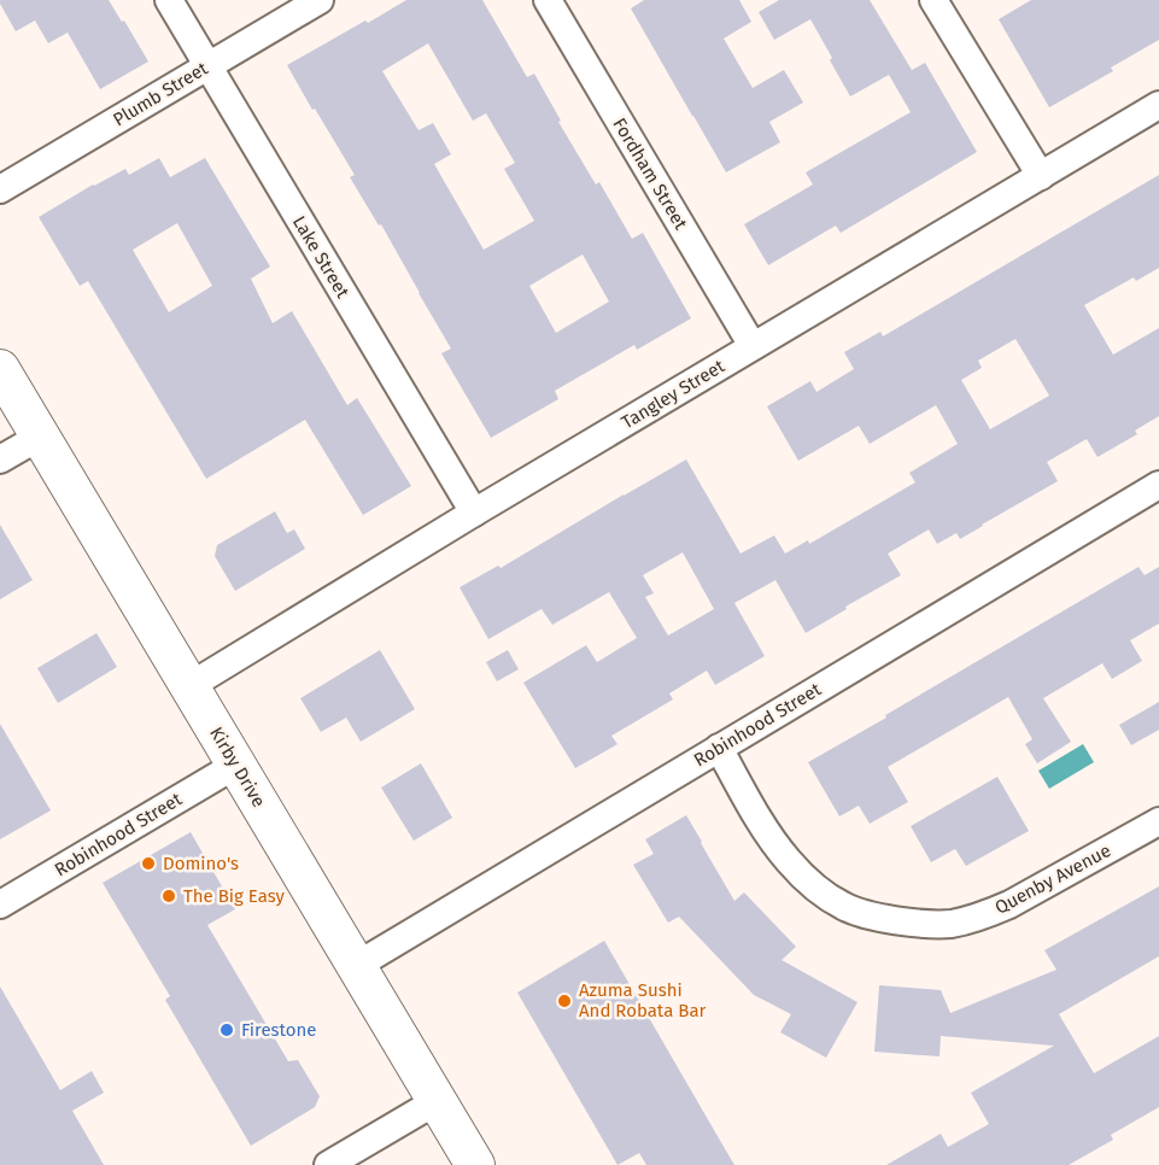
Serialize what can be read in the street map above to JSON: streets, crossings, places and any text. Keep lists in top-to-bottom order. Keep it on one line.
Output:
{"streets":{"main road":["Kirby Drive"],"street":["Plumb Street","Fordham Street","Lake Street","Tangley Street","Robinhood Street","Quenby Avenue"]},"crossings":[["Plumb Street","Lake Street"],["Fordham Street","Tangley Street"],["Lake Street","Tangley Street"],["Tangley Street","Kirby Drive"],["Robinhood Street","Kirby Drive"],["Robinhood Street","Quenby Avenue"]],"places":["Domino's","The Big Easy","Azuma Sushi And Robata Bar","Firestone"]}
